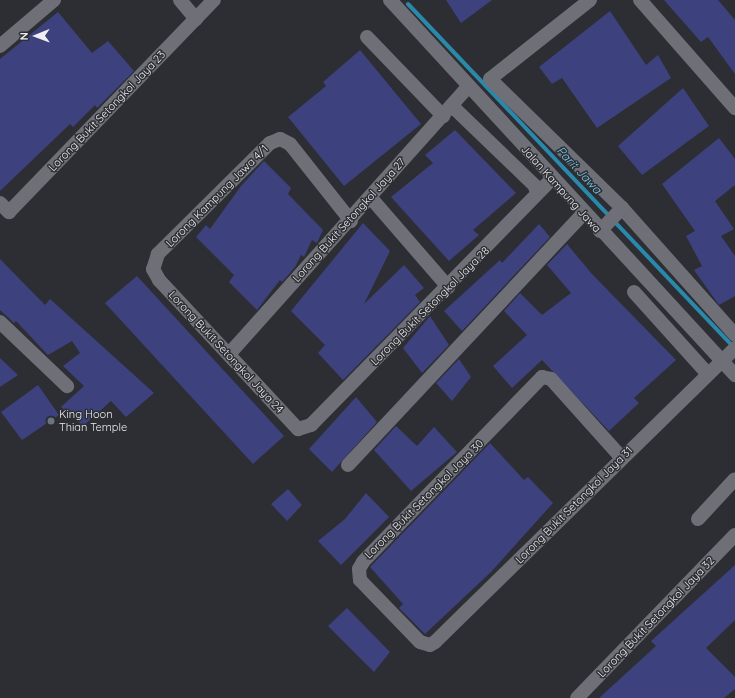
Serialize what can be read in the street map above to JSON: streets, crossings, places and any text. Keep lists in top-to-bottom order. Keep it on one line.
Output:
{"streets":{"street":["Lorong Bukit Setongkol Jaya 23","Jalan Kampung Jawa","Lorong Kampung Jawa 4/1","Lorong Bukit Setongkol Jaya 27","Lorong Bukit Setongkol Jaya 28","Lorong Bukit Setongkol Jaya 24","Lorong Bukit Setongkol Jaya 30","Lorong Bukit Setongkol Jaya 31","Lorong Bukit Setongkol Jaya 32"]},"crossings":[["Jalan Kampung Jawa","Lorong Bukit Setongkol Jaya 27"],["Jalan Kampung Jawa","Lorong Bukit Setongkol Jaya 28"],["Jalan Kampung Jawa","Lorong Bukit Setongkol Jaya 31"],["Lorong Kampung Jawa 4/1","Lorong Bukit Setongkol Jaya 27"],["Lorong Kampung Jawa 4/1","Lorong Bukit Setongkol Jaya 24"],["Lorong Bukit Setongkol Jaya 27","Lorong Bukit Setongkol Jaya 24"],["Lorong Bukit Setongkol Jaya 28","Lorong Bukit Setongkol Jaya 24"],["Lorong Bukit Setongkol Jaya 30","Lorong Bukit Setongkol Jaya 31"]],"water":["Parit Jawa"],"places":["King Hoon Thian Temple"],"north":"left"}
